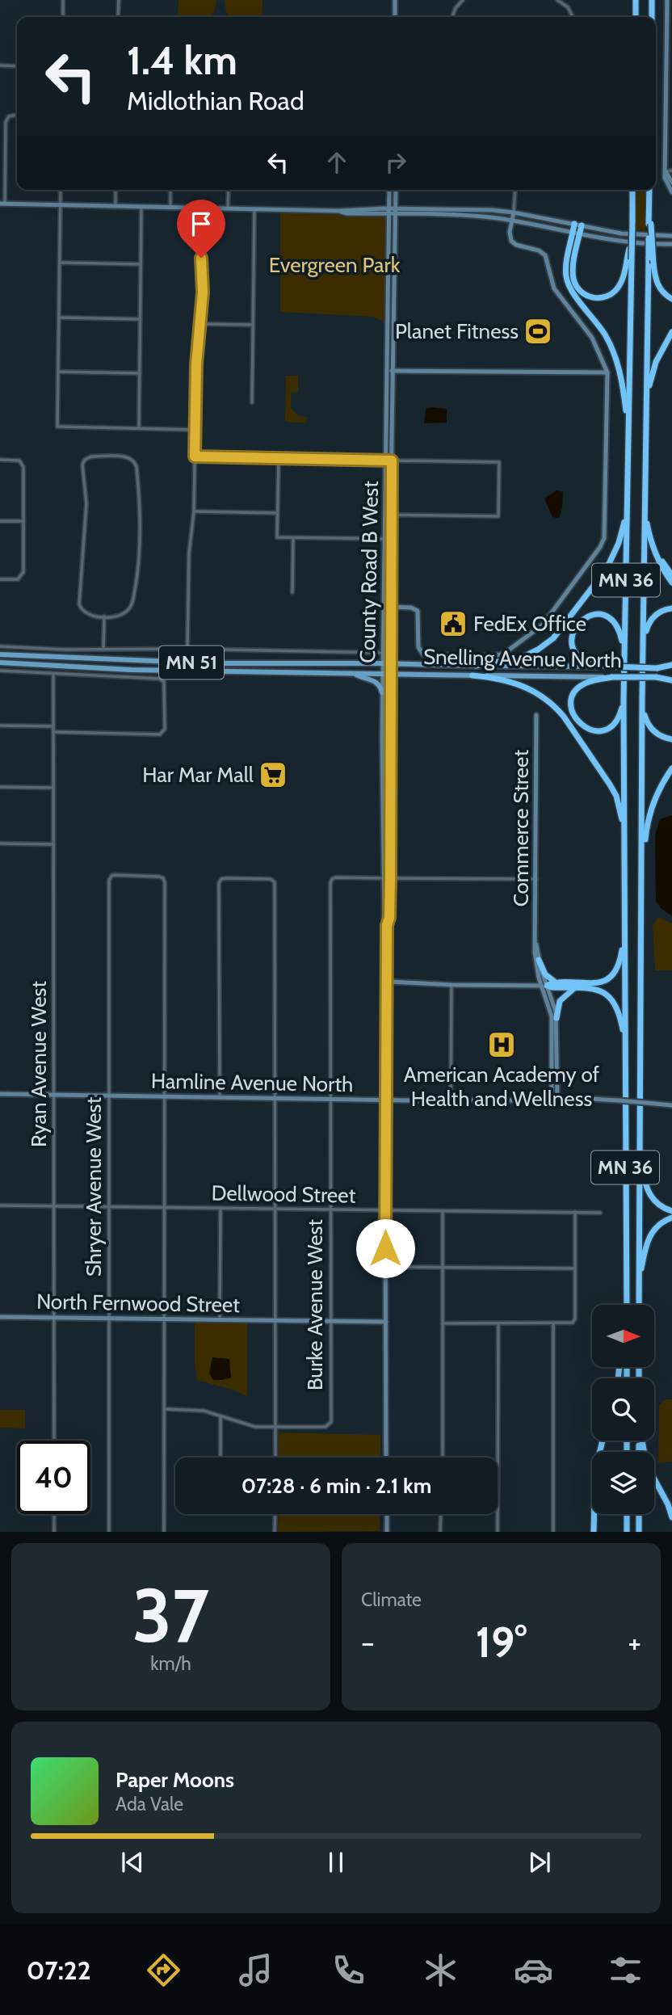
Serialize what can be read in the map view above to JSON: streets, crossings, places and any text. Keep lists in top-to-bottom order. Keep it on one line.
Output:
{"streets":{"highway":["MN 36","Snelling Avenue North","MN 51"],"street":["County Road B West","Commerce Street","Ryan Avenue West","Hamline Avenue North","Shryer Avenue West","Dellwood Street","North Fernwood Street","Burke Avenue West"]},"crossings":[["County Road B West","Snelling Avenue North"],["County Road B West","Hamline Avenue North"],["County Road B West","Dellwood Street"],["County Road B West","North Fernwood Street"],["County Road B West","Burke Avenue West"],["Commerce Street","Hamline Avenue North"],["Ryan Avenue West","Hamline Avenue North"],["Ryan Avenue West","Dellwood Street"],["Ryan Avenue West","North Fernwood Street"],["Hamline Avenue North","Shryer Avenue West"],["Hamline Avenue North","Burke Avenue West"],["Shryer Avenue West","Dellwood Street"],["Shryer Avenue West","North Fernwood Street"],["Dellwood Street","Burke Avenue West"],["North Fernwood Street","Burke Avenue West"]],"parks":["Evergreen Park"],"places":{"sports":["Planet Fitness"],"public building":["FedEx Office"],"supermarket":["Har Mar Mall"],"hospital":["American Academy of Health and Wellness"]},"north":"right","page":{"turn":["1.4 km","Midlothian Road"],"limit":"40","trip":"07:28 · 6 min · 2.1 km","tile":[["37","km/h"],"Climate"],"heat":["−","19°","+"],"song":["Paper Moons","Ada Vale"],"tabs":"07:22"}}
